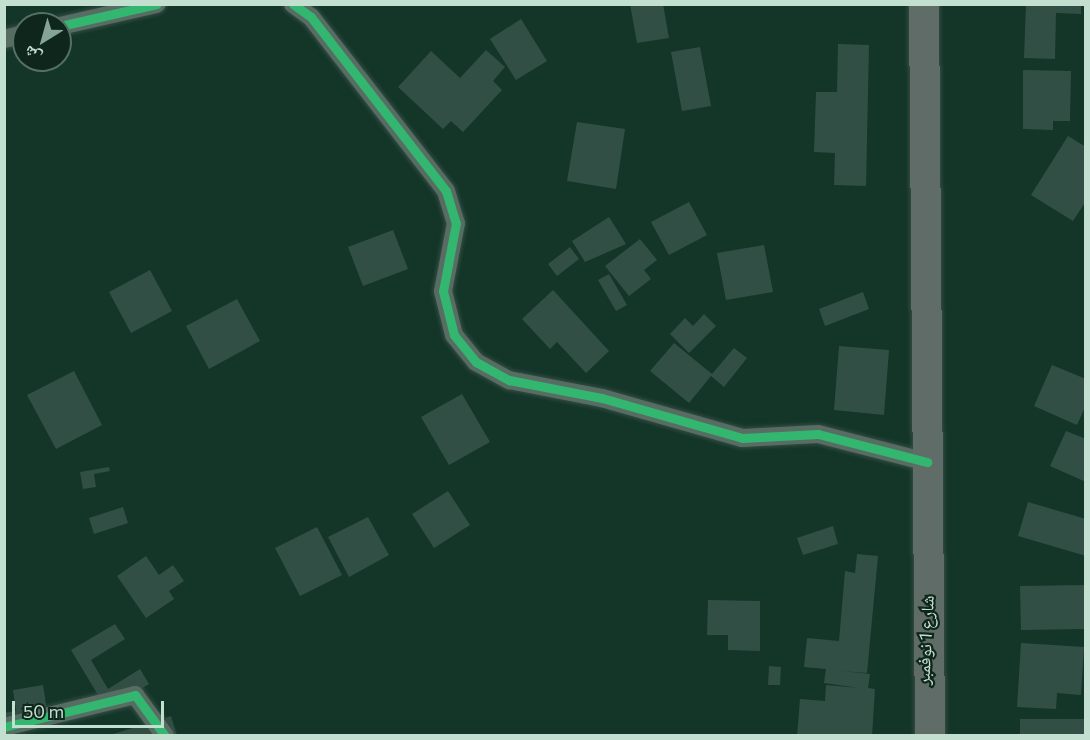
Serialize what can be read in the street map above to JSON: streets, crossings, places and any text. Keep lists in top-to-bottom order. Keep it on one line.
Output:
{"streets":{"main road":["شارع 1 نوفمبر"]},"scale_bar":"50 m","north":"bottom left"}
